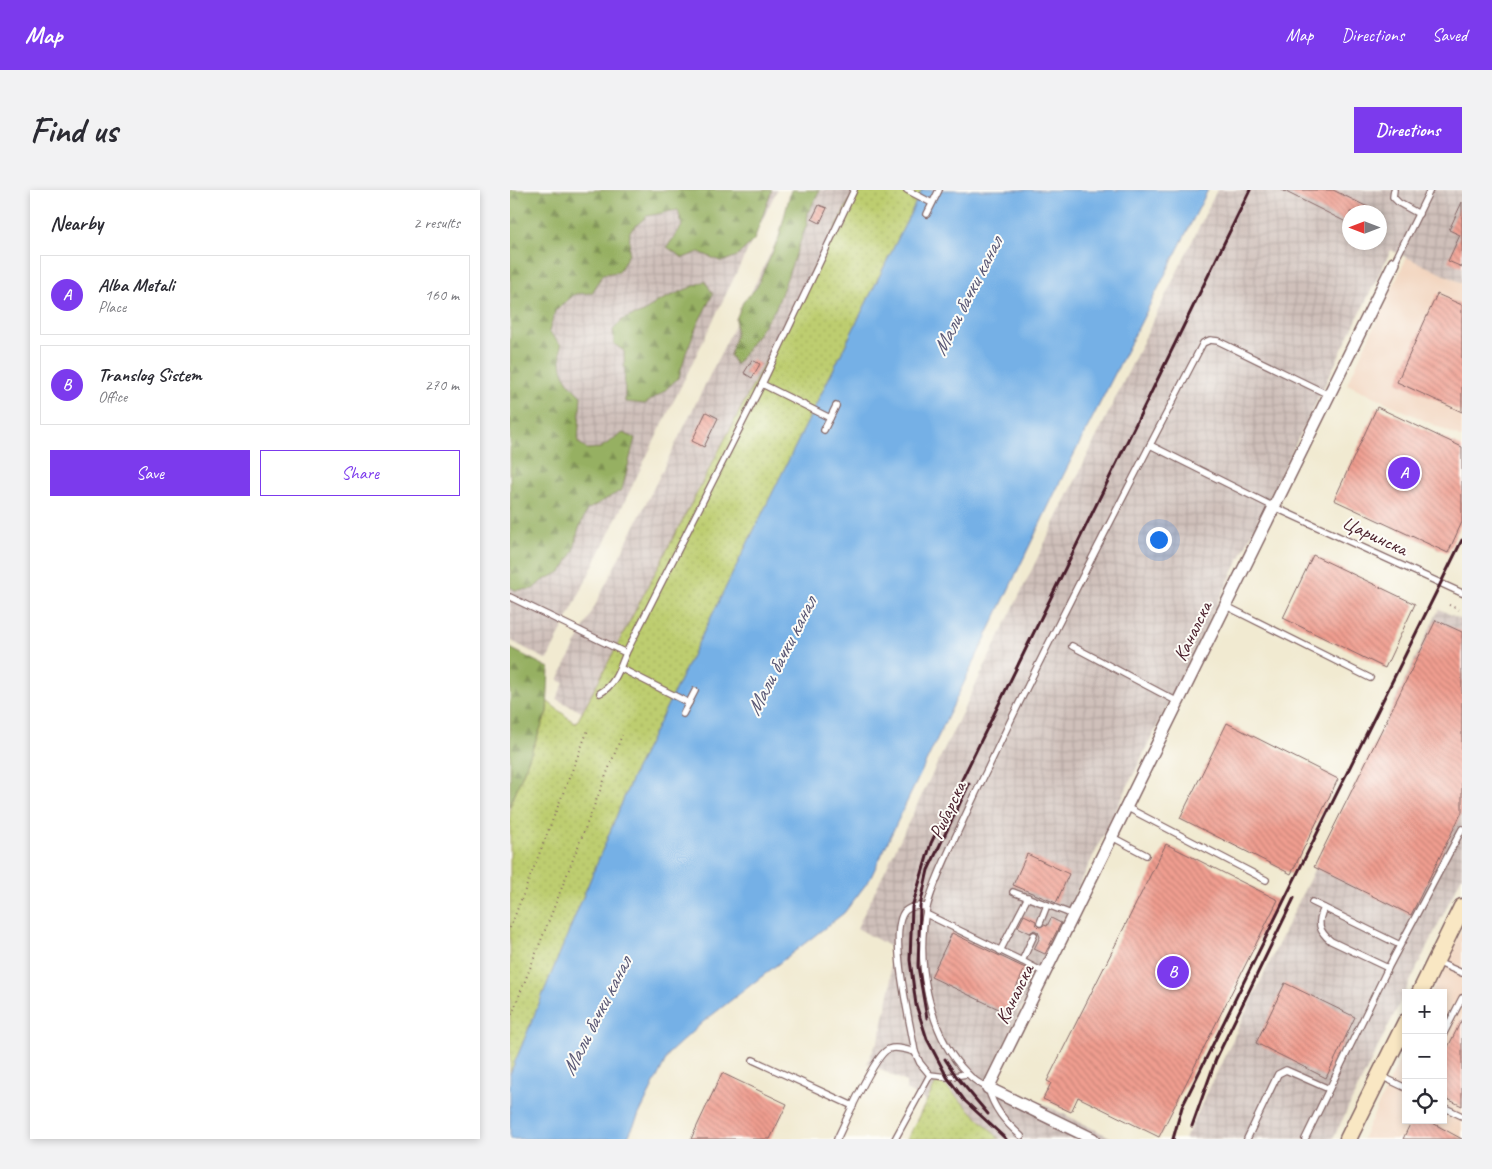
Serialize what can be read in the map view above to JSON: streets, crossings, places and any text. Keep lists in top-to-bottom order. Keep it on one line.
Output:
{"streets":{"street":["Каналска","Рибарска"],"lane":["Царинска"]},"crossings":[["Царинска","Каналска"],["Царинска","Рибарска"],["Каналска","Рибарска"]],"water":["Мали бачки канал"],"north":"left","page":{"header":"Map","nav":["Map","Directions","Saved"],"buttons":["Directions",["Save","Share"]],"title":"Find us","heading":["Nearby","2 results"],"list":[{"mark":"A","name":"Alba Metali","note":"Place","value":"160 m"},{"mark":"B","name":"Translog Sistem","note":"Office","value":"270 m"}],"pins":["A","B"],"map_buttons":["+","−"]}}
